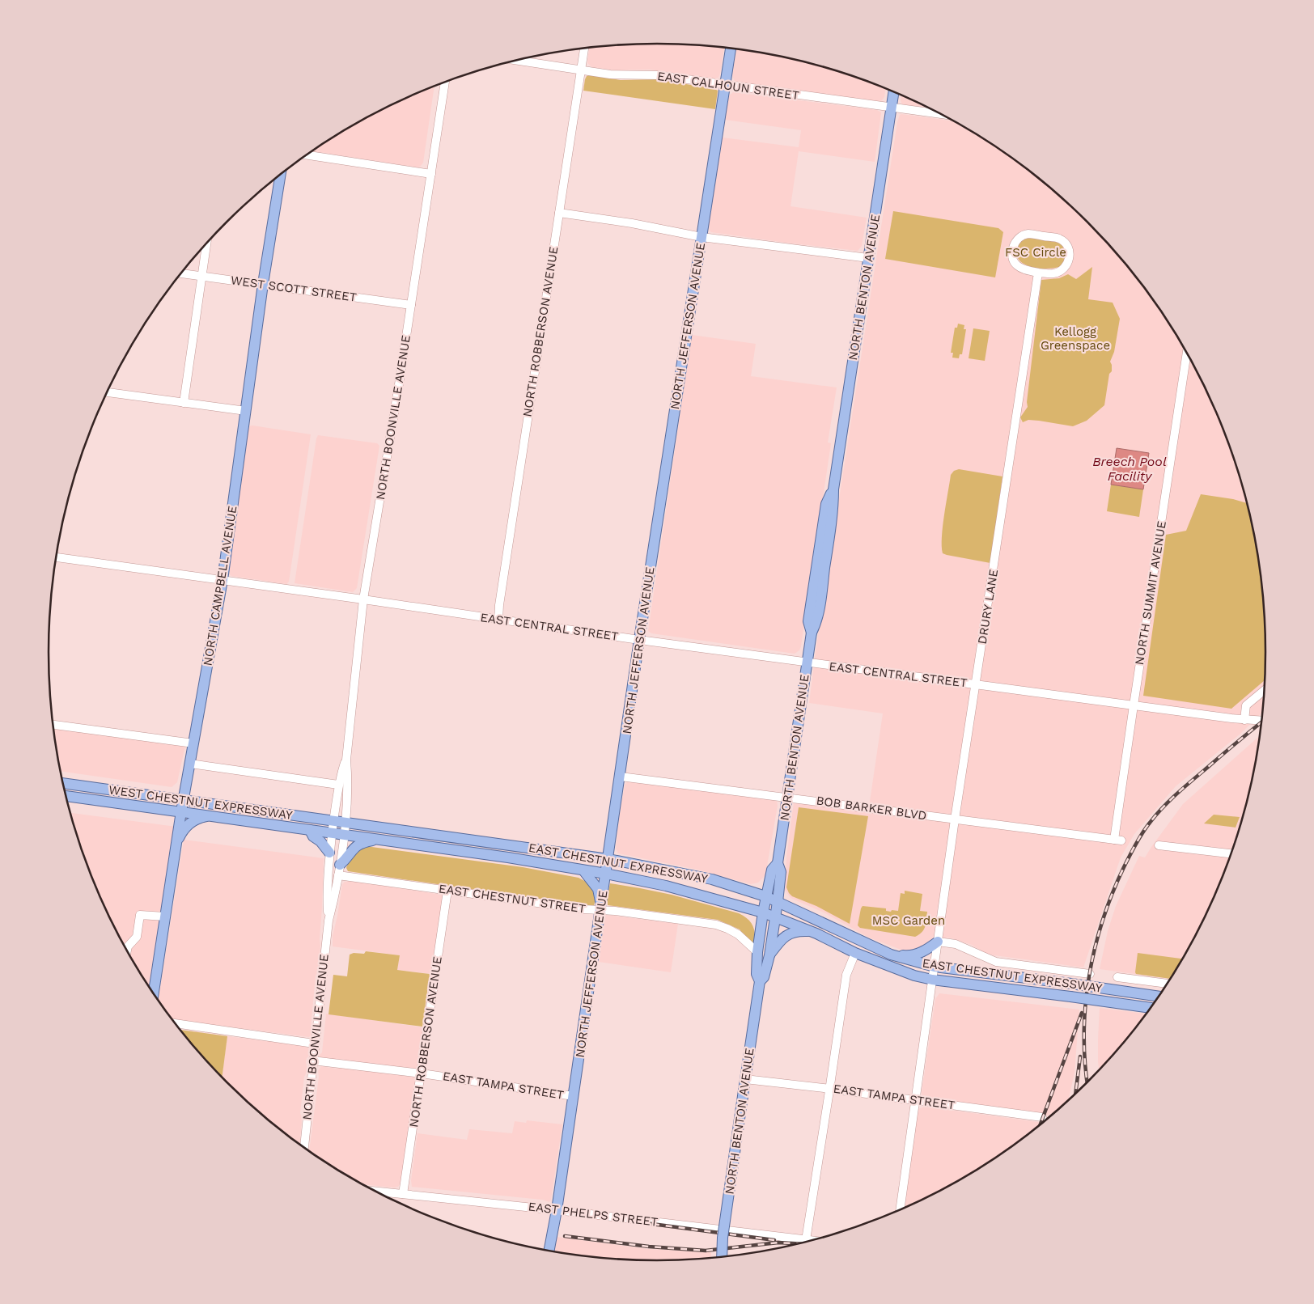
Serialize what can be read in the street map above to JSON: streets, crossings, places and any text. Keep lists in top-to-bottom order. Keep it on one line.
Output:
{"streets":{"main road":["NORTH BENTON AVENUE","NORTH JEFFERSON AVENUE","NORTH CAMPBELL AVENUE","WEST CHESTNUT EXPRESSWAY","EAST CHESTNUT EXPRESSWAY"],"street":["EAST CALHOUN STREET","WEST SCOTT STREET","NORTH ROBBERSON AVENUE","NORTH BOONVILLE AVENUE","NORTH SUMMIT AVENUE","DRURY LANE","EAST CENTRAL STREET","BOB BARKER BLVD","EAST CHESTNUT STREET","EAST TAMPA STREET","EAST PHELPS STREET"]},"crossings":[["EAST CALHOUN STREET","NORTH BENTON AVENUE"],["EAST CALHOUN STREET","NORTH JEFFERSON AVENUE"],["EAST CALHOUN STREET","NORTH ROBBERSON AVENUE"],["NORTH BENTON AVENUE","EAST CENTRAL STREET"],["NORTH BENTON AVENUE","BOB BARKER BLVD"],["NORTH BENTON AVENUE","EAST CHESTNUT EXPRESSWAY"],["NORTH BENTON AVENUE","EAST CHESTNUT STREET"],["NORTH BENTON AVENUE","EAST TAMPA STREET"],["WEST SCOTT STREET","NORTH BOONVILLE AVENUE"],["WEST SCOTT STREET","NORTH CAMPBELL AVENUE"],["NORTH JEFFERSON AVENUE","EAST CENTRAL STREET"],["NORTH JEFFERSON AVENUE","BOB BARKER BLVD"],["NORTH JEFFERSON AVENUE","EAST CHESTNUT EXPRESSWAY"],["NORTH JEFFERSON AVENUE","EAST CHESTNUT STREET"],["NORTH JEFFERSON AVENUE","EAST TAMPA STREET"],["NORTH JEFFERSON AVENUE","EAST PHELPS STREET"],["NORTH ROBBERSON AVENUE","EAST CENTRAL STREET"],["NORTH ROBBERSON AVENUE","EAST CHESTNUT STREET"],["NORTH ROBBERSON AVENUE","EAST TAMPA STREET"],["NORTH ROBBERSON AVENUE","EAST PHELPS STREET"],["NORTH BOONVILLE AVENUE","EAST CENTRAL STREET"],["NORTH BOONVILLE AVENUE","WEST CHESTNUT EXPRESSWAY"],["NORTH BOONVILLE AVENUE","EAST CHESTNUT EXPRESSWAY"],["NORTH BOONVILLE AVENUE","EAST CHESTNUT STREET"],["NORTH BOONVILLE AVENUE","EAST TAMPA STREET"],["NORTH CAMPBELL AVENUE","EAST CENTRAL STREET"],["NORTH CAMPBELL AVENUE","WEST CHESTNUT EXPRESSWAY"],["NORTH SUMMIT AVENUE","EAST CENTRAL STREET"],["NORTH SUMMIT AVENUE","BOB BARKER BLVD"],["DRURY LANE","EAST CENTRAL STREET"],["DRURY LANE","BOB BARKER BLVD"],["DRURY LANE","EAST CHESTNUT EXPRESSWAY"],["DRURY LANE","EAST TAMPA STREET"],["WEST CHESTNUT EXPRESSWAY","EAST CHESTNUT EXPRESSWAY"]],"water":["Breech Pool Facility"],"parks":["FSC Circle","Kellogg Greenspace","MSC Garden"]}
